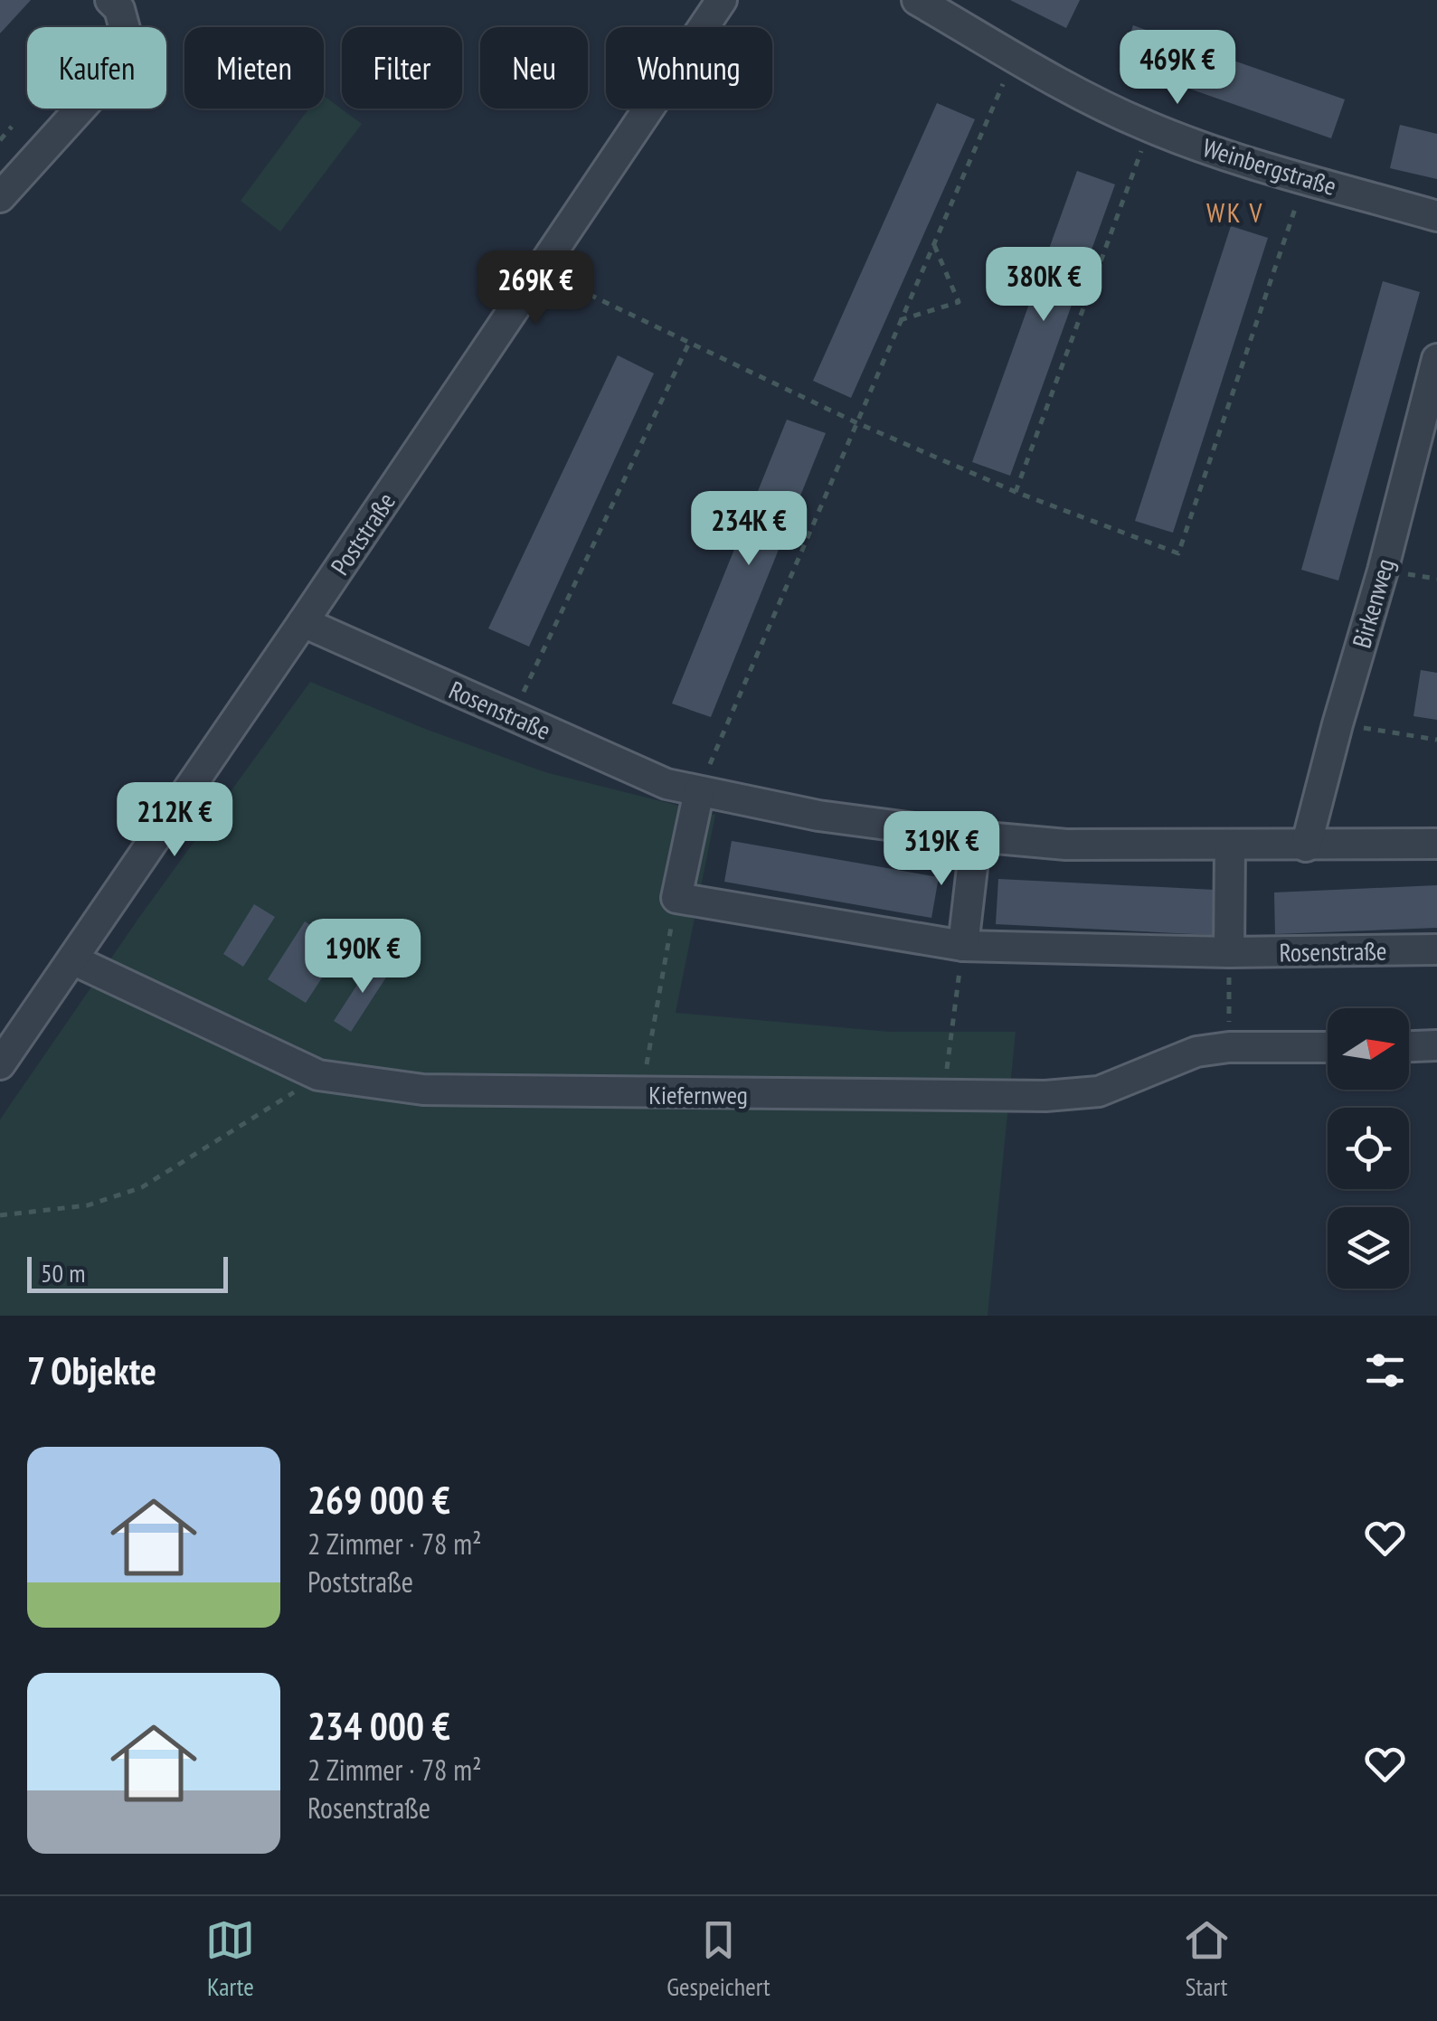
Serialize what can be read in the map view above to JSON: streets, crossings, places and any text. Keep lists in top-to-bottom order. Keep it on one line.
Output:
{"streets":{"street":["Weinbergstraße","Poststraße","Birkenweg","Rosenstraße","Kiefernweg"]},"crossings":[["Poststraße","Rosenstraße"],["Poststraße","Kiefernweg"],["Birkenweg","Rosenstraße"]],"districts":["WK V"],"scale_bar":"50 m","north":"right","page":{"chip":["Kaufen","Mieten","Filter","Neu","Wohnung"],"price":["469K €","380K €","269K €","234K €","212K €","319K €","190K €"],"scale":"50 m","heading":"7 Objekte","list":[{"name":"269 000 €","note":"2 Zimmer · 78 m² · Poststraße"},{"name":"234 000 €","note":"2 Zimmer · 78 m² · Rosenstraße"}],"tabs":["Karte","Gespeichert","Start"]}}
